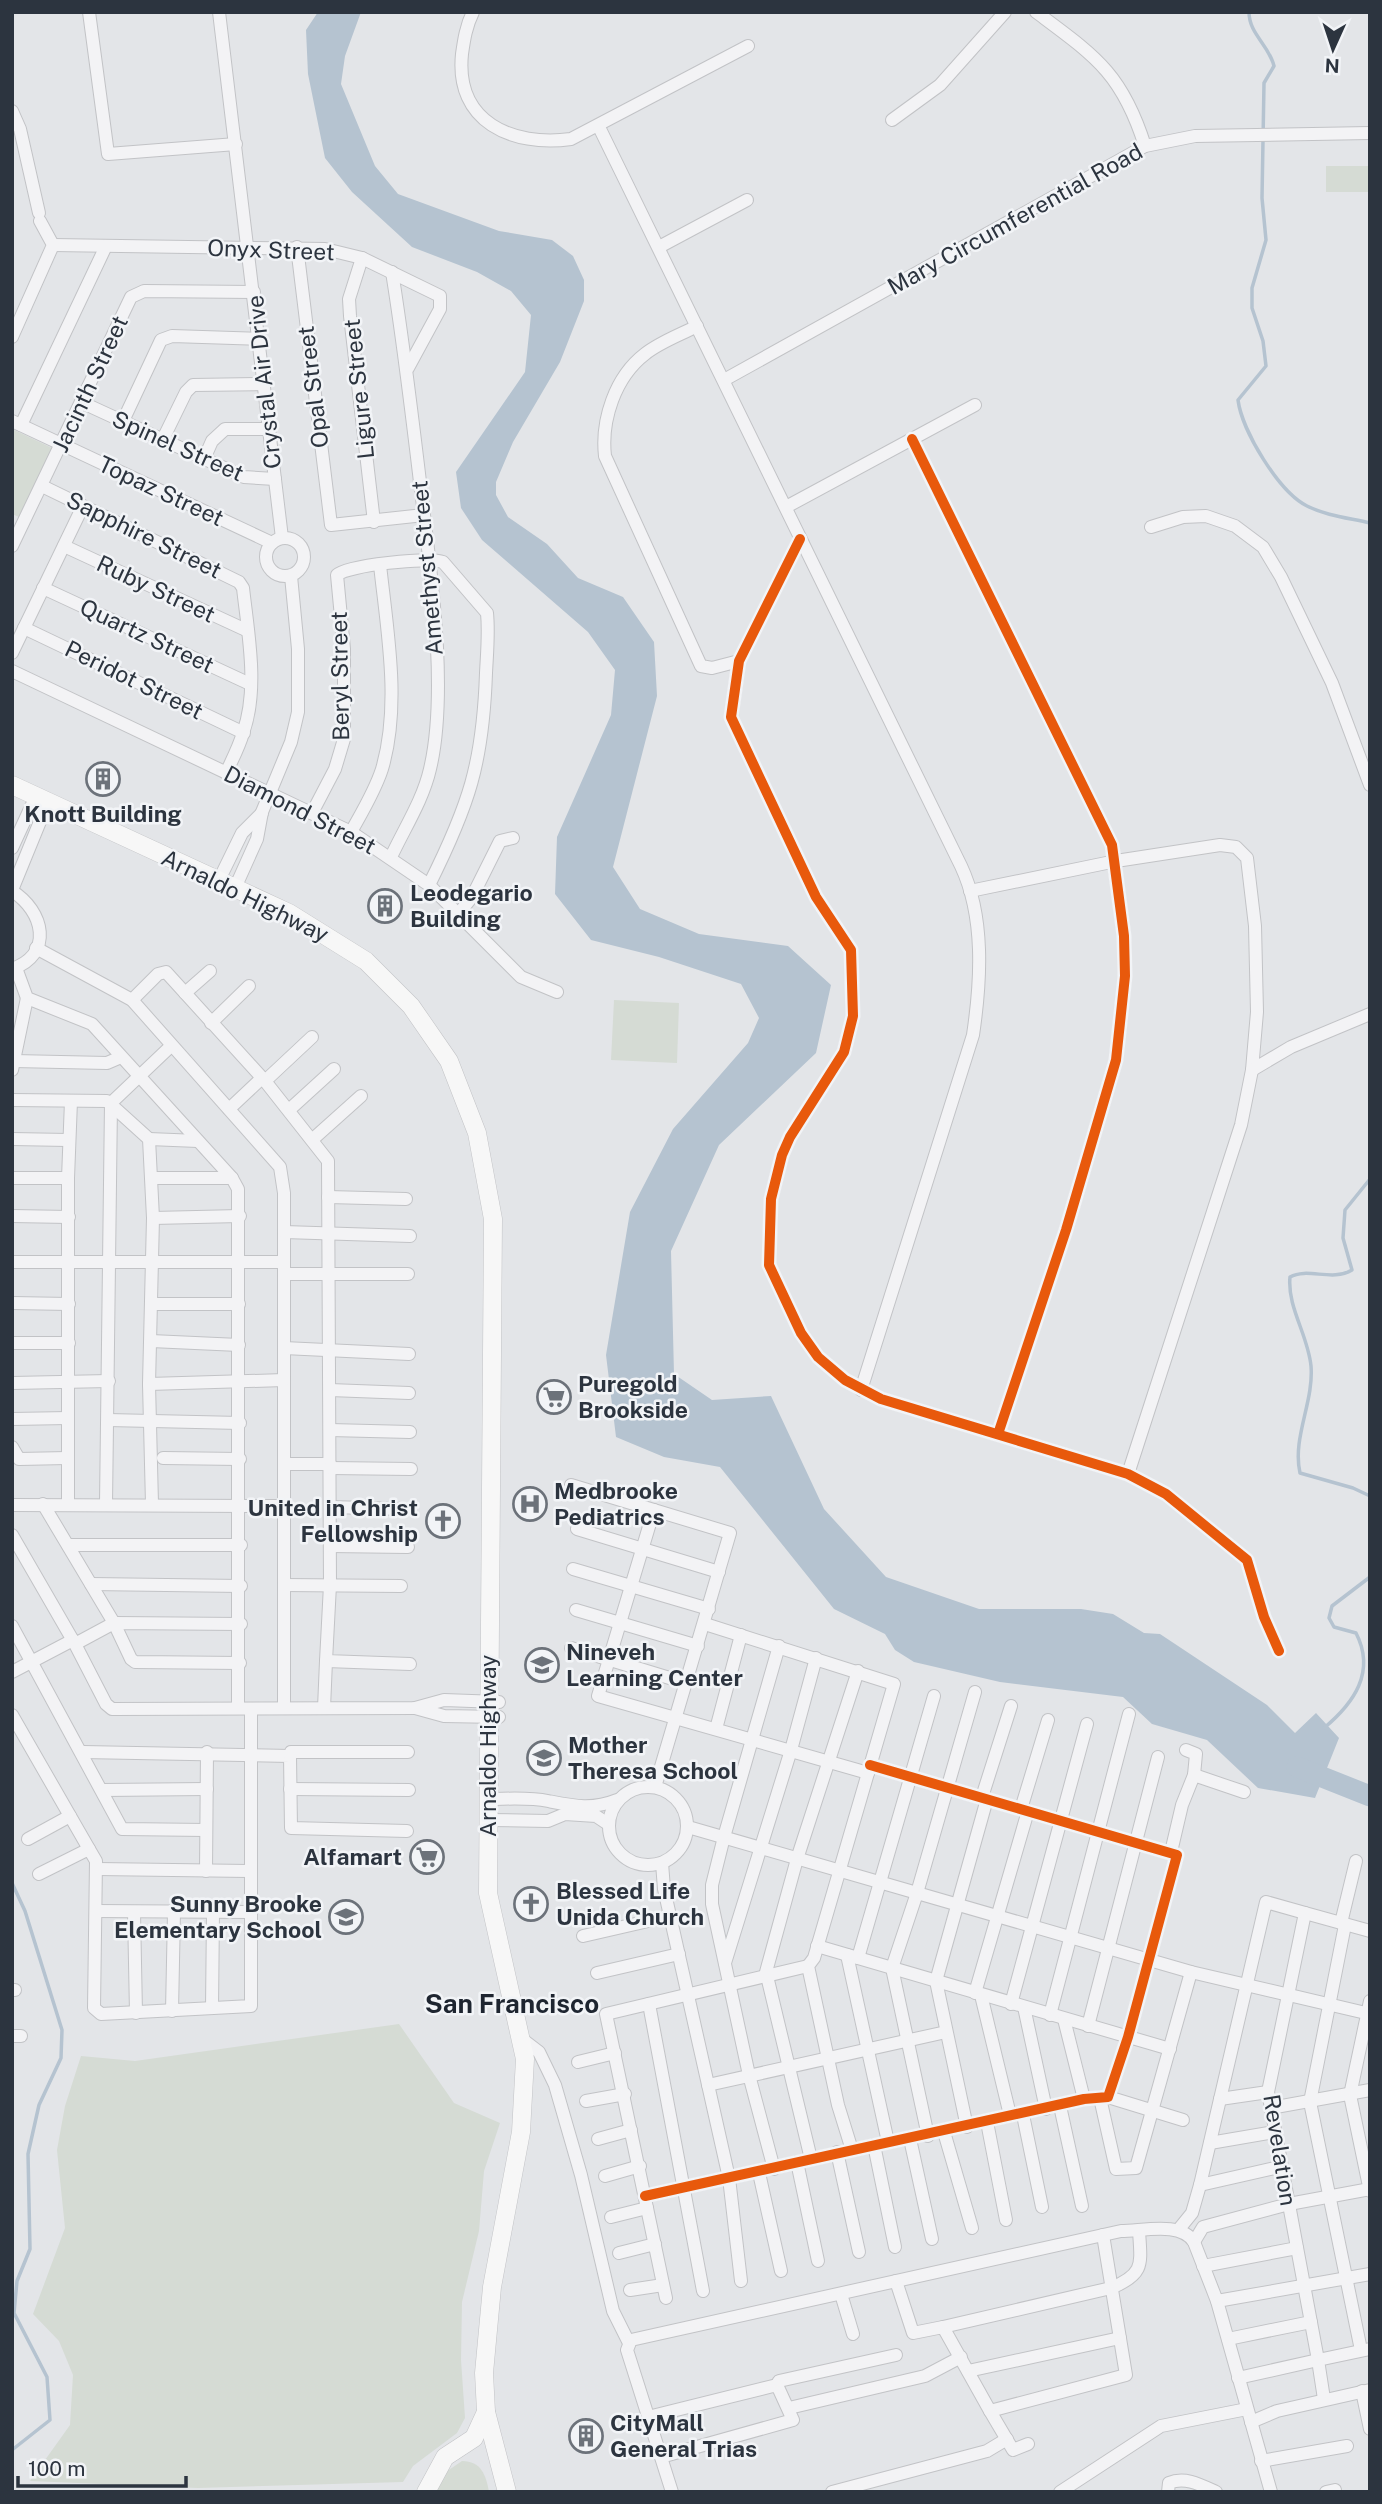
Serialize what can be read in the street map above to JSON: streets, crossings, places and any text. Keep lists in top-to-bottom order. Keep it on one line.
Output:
{"streets":{"main road":["Arnaldo Highway"],"street":["Mary Circumferential Road","Onyx Street","Crystal Air Drive","Jacinth Street","Opal Street","Ligure Street","Spinel Street","Topaz Street","Sapphire Street","Amethyst Street","Ruby Street","Quartz Street","Beryl Street","Peridot Street","Diamond Street","Revelation"]},"crossings":[["Onyx Street","Crystal Air Drive"],["Onyx Street","Opal Street"],["Onyx Street","Ligure Street"],["Onyx Street","Amethyst Street"],["Crystal Air Drive","Jacinth Street"],["Crystal Air Drive","Spinel Street"],["Crystal Air Drive","Topaz Street"],["Jacinth Street","Spinel Street"],["Jacinth Street","Topaz Street"],["Jacinth Street","Sapphire Street"],["Opal Street","Ligure Street"],["Sapphire Street","Ruby Street"],["Amethyst Street","Diamond Street"],["Beryl Street","Diamond Street"]],"districts":["San Francisco"],"places":{"building":["Knott Building","Leodegario Building","CityMall General Trias"],"supermarket":["Puregold Brookside","Alfamart"],"hospital":["Medbrooke Pediatrics"],"church":["United in Christ Fellowship","Blessed Life Unida Church"],"school or university":["Nineveh Learning Center","Mother Theresa School","Sunny Brooke Elementary School"]},"scale_bar":"100 m","north":"bottom"}
